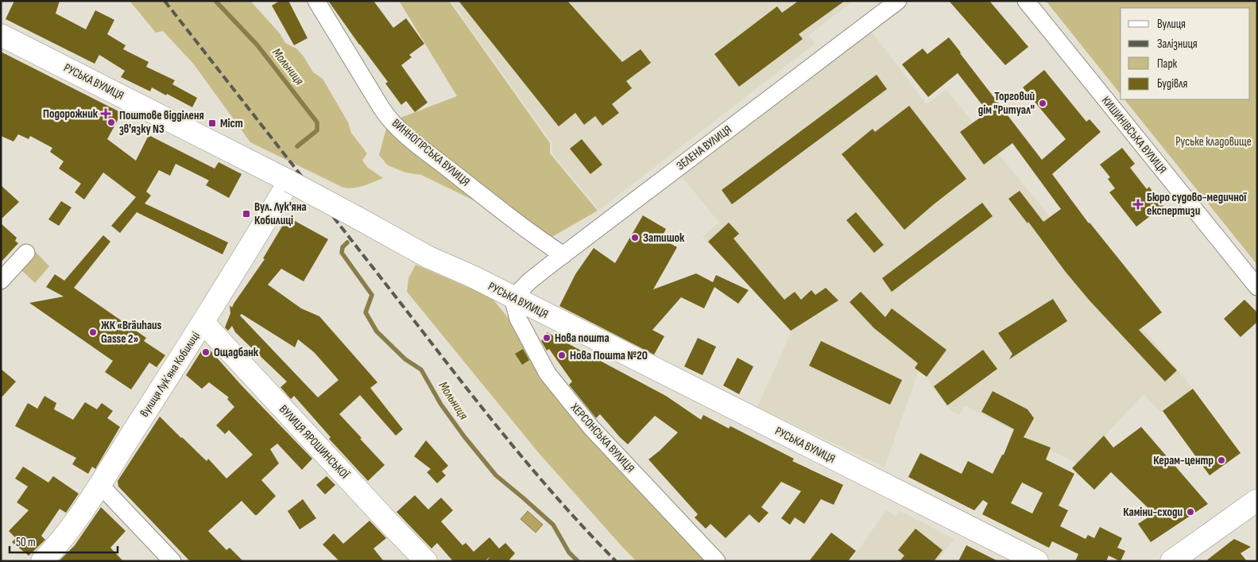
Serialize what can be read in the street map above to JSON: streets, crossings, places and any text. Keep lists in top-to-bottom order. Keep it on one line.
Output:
{"streets":{"main road":["РУСЬКА ВУЛИЦЯ","вулиця Лукʼяна Кобилиці","ВУЛИЦЯ ЯРОШИНСЬКОЇ"],"street":["КИШИНІВСЬКА ВУЛИЦЯ","ЗЕЛЕНА ВУЛИЦЯ","ВИННОГІРСЬКА ВУЛИЦЯ","ХЕРСОНСЬКА ВУЛИЦЯ"]},"crossings":[["РУСЬКА ВУЛИЦЯ","ЗЕЛЕНА ВУЛИЦЯ"],["РУСЬКА ВУЛИЦЯ","вулиця Лукʼяна Кобилиці"],["РУСЬКА ВУЛИЦЯ","ХЕРСОНСЬКА ВУЛИЦЯ"],["ЗЕЛЕНА ВУЛИЦЯ","ВИННОГІРСЬКА ВУЛИЦЯ"],["ЗЕЛЕНА ВУЛИЦЯ","ХЕРСОНСЬКА ВУЛИЦЯ"],["вулиця Лукʼяна Кобилиці","ВУЛИЦЯ ЯРОШИНСЬКОЇ"]],"water":["Мольниця"],"parks":["Руське кладовище"],"places":{"other":["Торговий дім \"Ритуал\"","Поштове відділеня зв'язку N3","Затишок","ЖК «Bräuhaus Gasse 2»","Нова пошта","Ощадбанк","Нова Пошта №20","Керам-центр","Каміни-сходи"],"health":["Подорожник","Бюро судово-медичної експертизи"],"transit":["Міст","Вул. Лук'яна Кобилиці"]},"legend":["Вулиця","Залізниця","Парк","Будівля"],"scale_bar":"50 m"}
